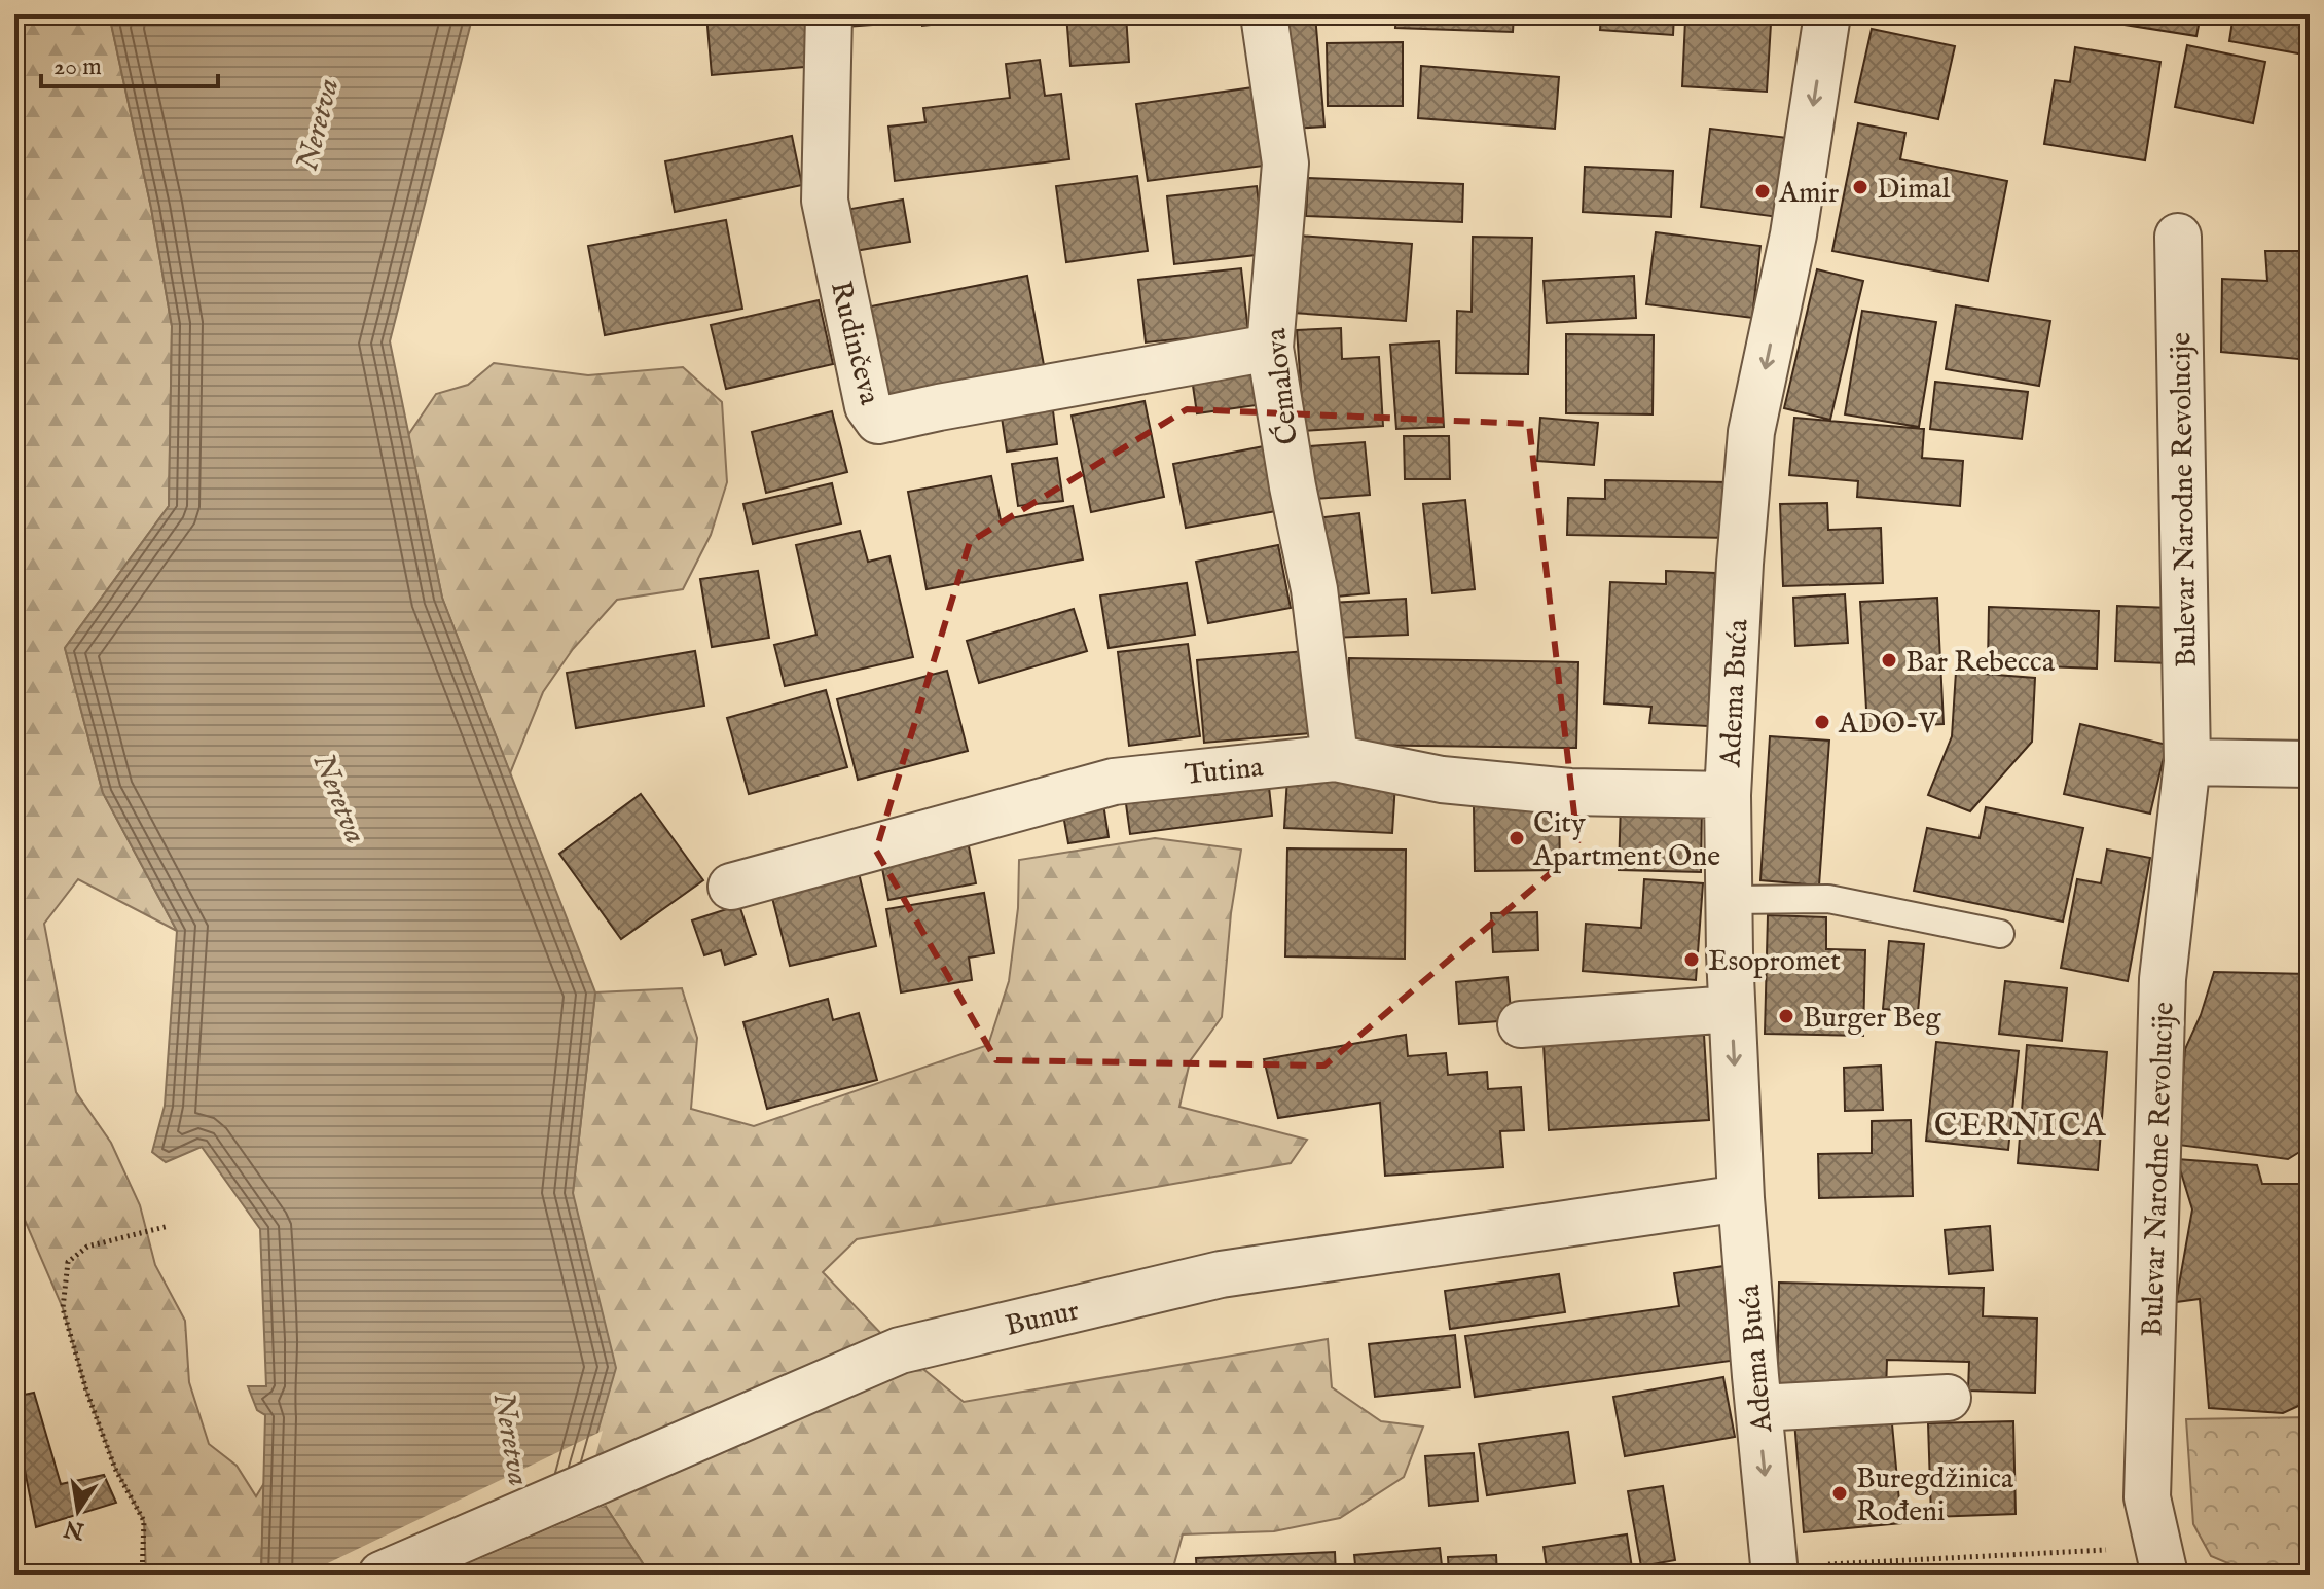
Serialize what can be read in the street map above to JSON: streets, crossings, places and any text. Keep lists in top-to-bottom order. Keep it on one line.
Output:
{"streets":{"street":["Rudinčeva","Ćemalova","Bulevar Narodne Revolucije","Adema Buća","Tutina","Bunur"]},"crossings":[["Rudinčeva","Ćemalova"],["Ćemalova","Tutina"],["Adema Buća","Tutina"],["Adema Buća","Bunur"]],"one_way":["Adema Buća"],"districts":["CERNICA"],"water":["Neretva"],"places":["Dimal","Amir","Bar Rebecca","ADO-V","City Apartment One","Esopromet","Burger Beg","Buregdžinica Rođeni"],"scale_bar":"20 m","north":"bottom"}
